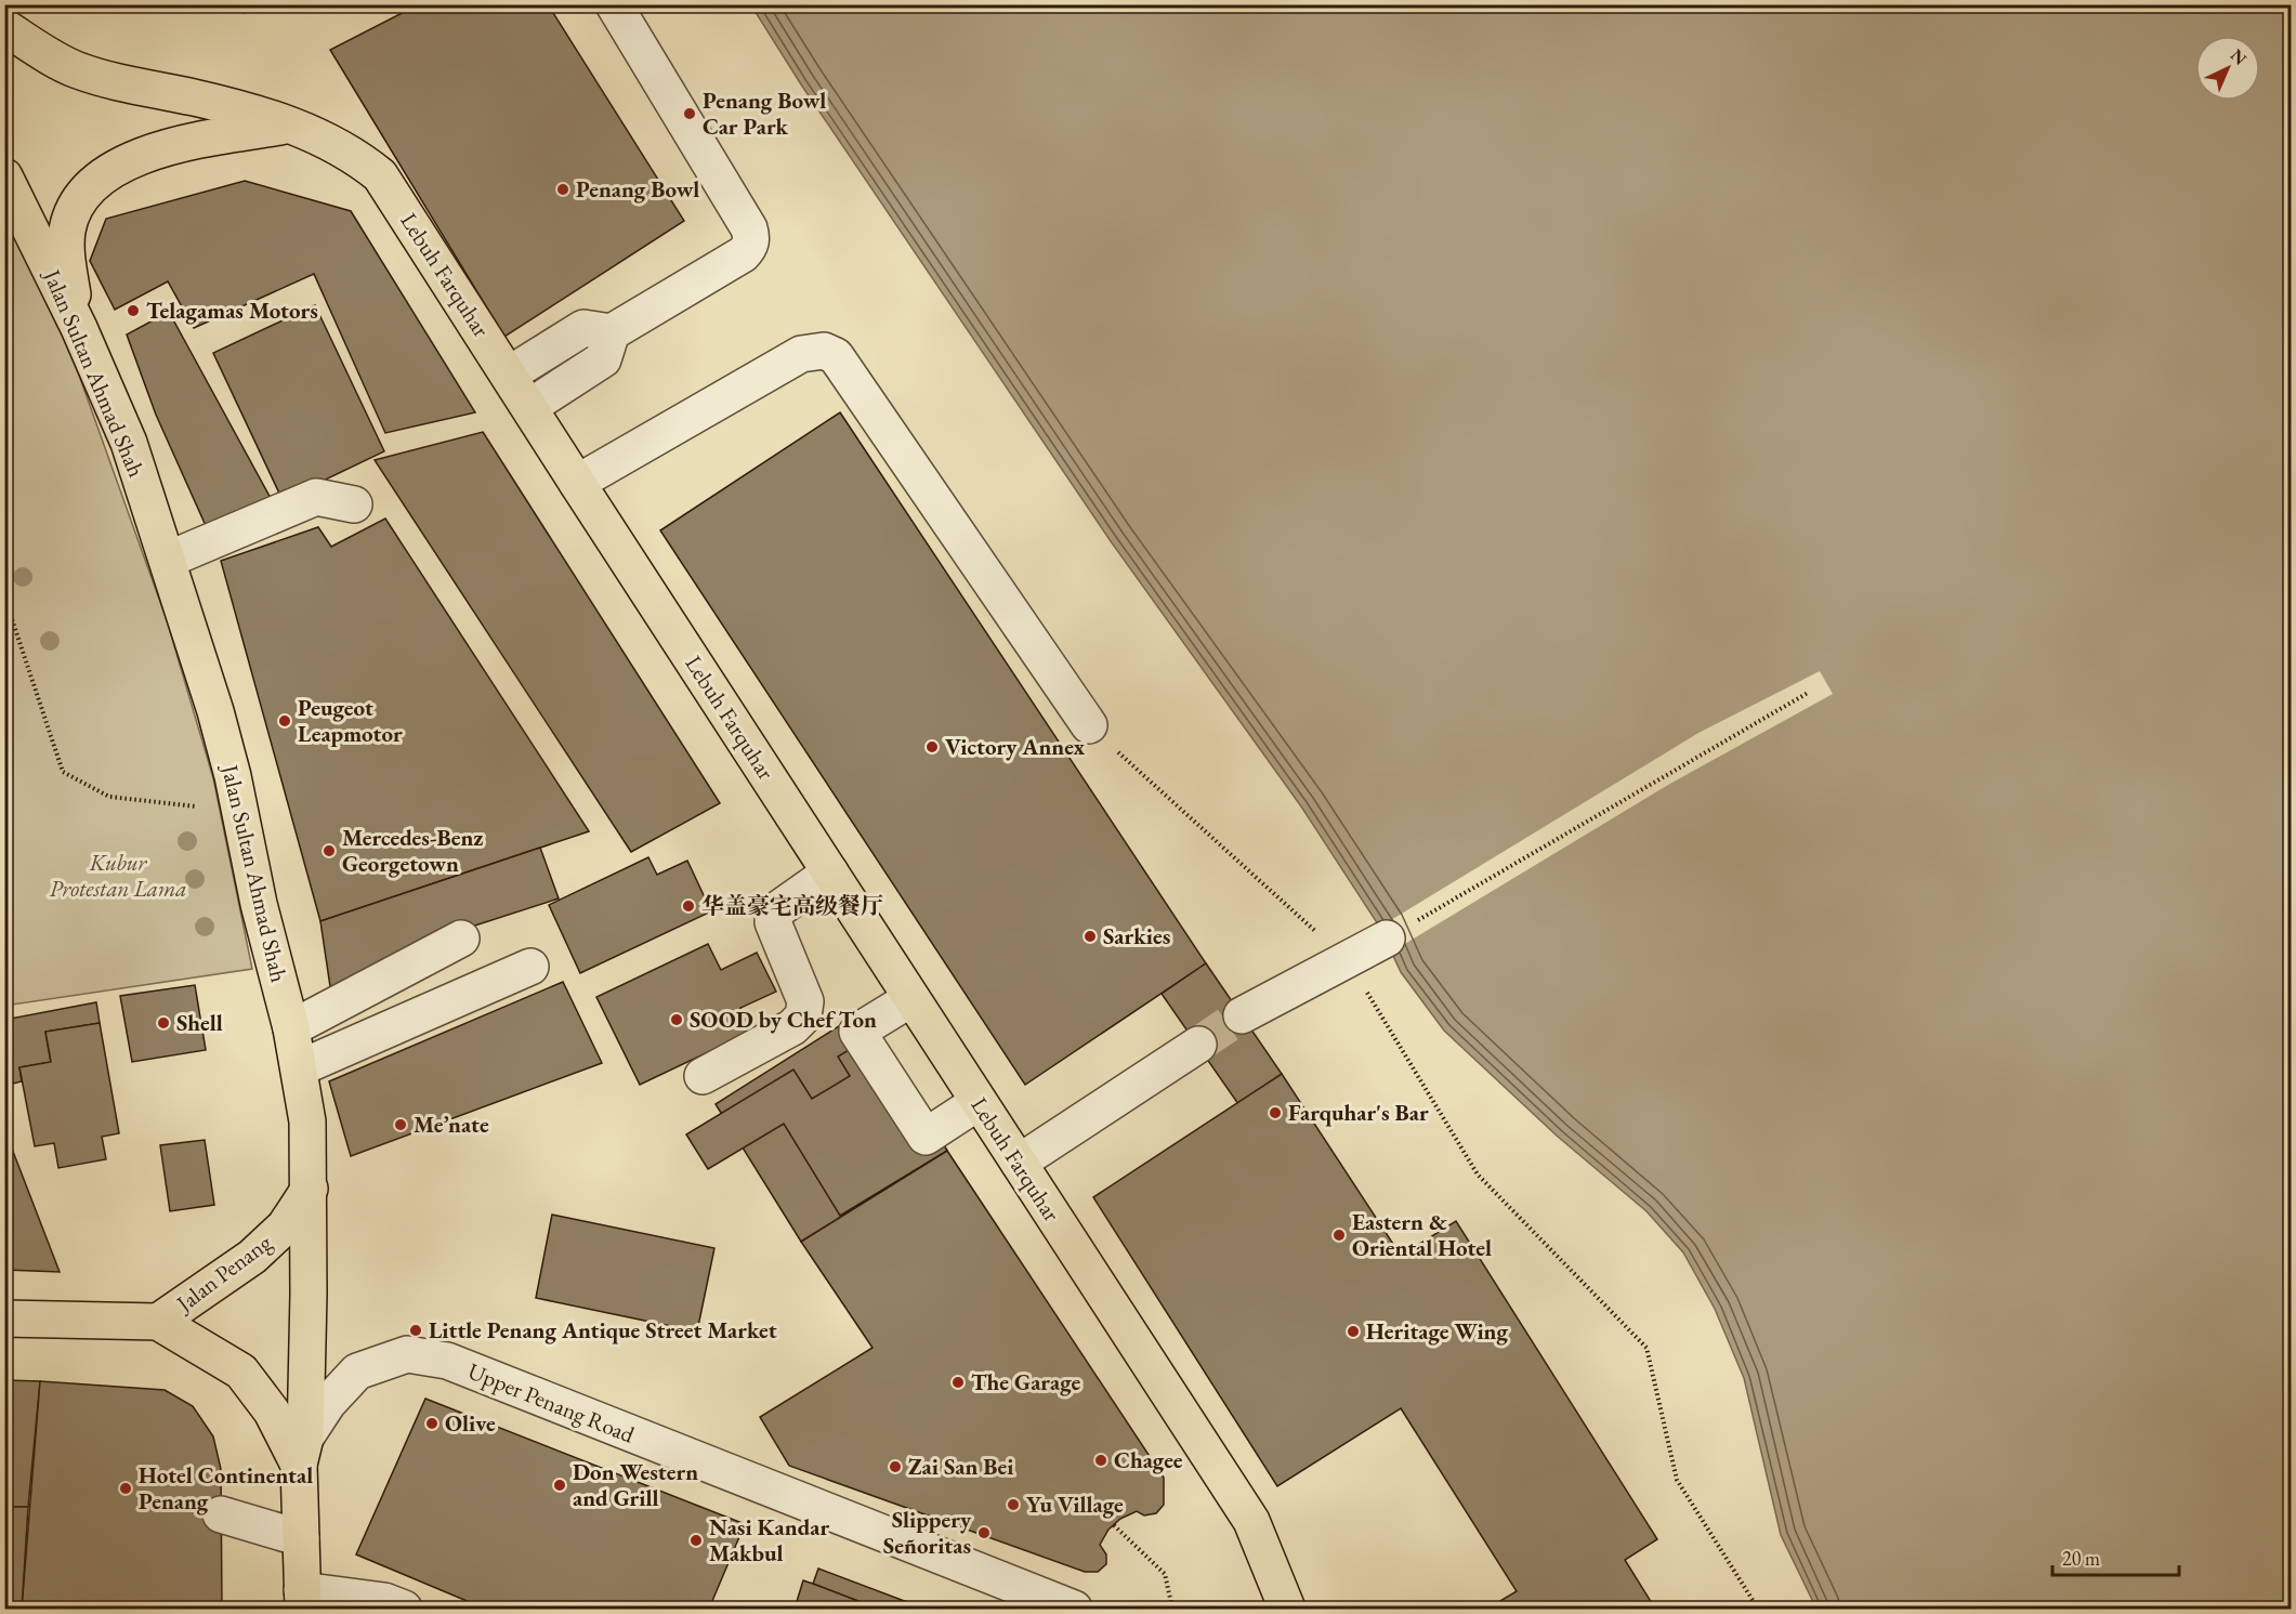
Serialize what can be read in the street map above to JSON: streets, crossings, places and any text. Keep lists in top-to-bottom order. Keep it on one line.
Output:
{"streets":{"main road":["Lebuh Farquhar","Jalan Sultan Ahmad Shah","Jalan Penang"],"street":["Upper Penang Road"]},"crossings":[["Jalan Sultan Ahmad Shah","Jalan Penang"],["Jalan Sultan Ahmad Shah","Upper Penang Road"],["Jalan Penang","Upper Penang Road"]],"parks":["Kubur Protestan Lama"],"places":["Penang Bowl Car Park","Penang Bowl","Telagamas Motors","Peugeot Leapmotor","Victory Annex","Mercedes-Benz Georgetown","华盖豪宅高级餐厅","Sarkies","SOOD by Chef Ton","Shell","Farquhar's Bar","Me’nate","Eastern & Oriental Hotel","Little Penang Antique Street Market","Heritage Wing","The Garage","Olive","Chagee","Zai San Bei","Don Western and Grill","Hotel Continental Penang","Yu Village","Slippery Señoritas","Nasi Kandar Makbul"],"scale_bar":"20 m","north":"top right"}
